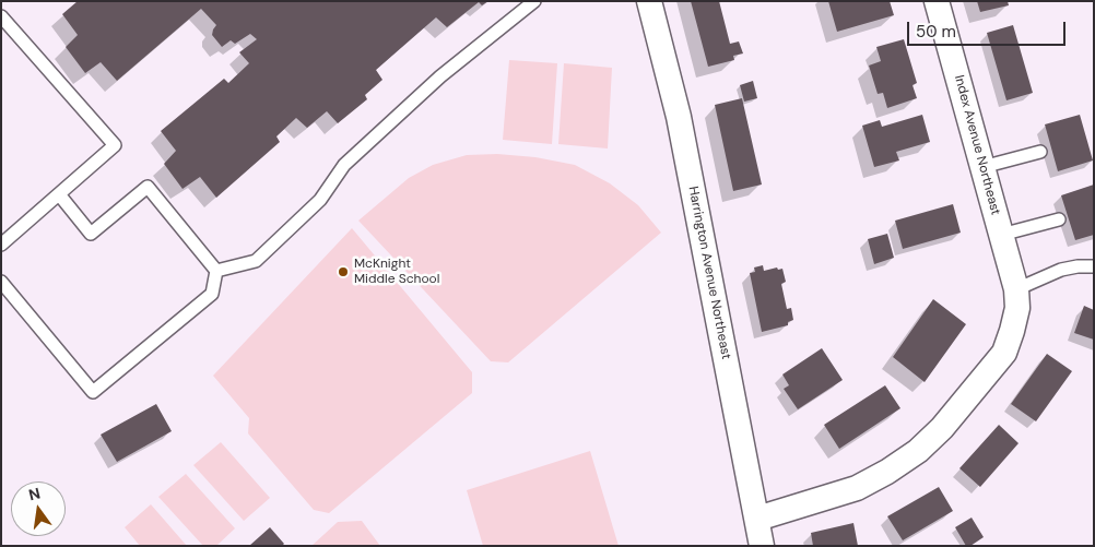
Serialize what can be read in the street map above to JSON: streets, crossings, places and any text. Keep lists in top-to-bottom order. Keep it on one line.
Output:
{"streets":{"street":["Index Avenue Northeast","Harrington Avenue Northeast"]},"crossings":[["Index Avenue Northeast","Harrington Avenue Northeast"]],"places":["McKnight Middle School"],"scale_bar":"50 m","north":"top"}
